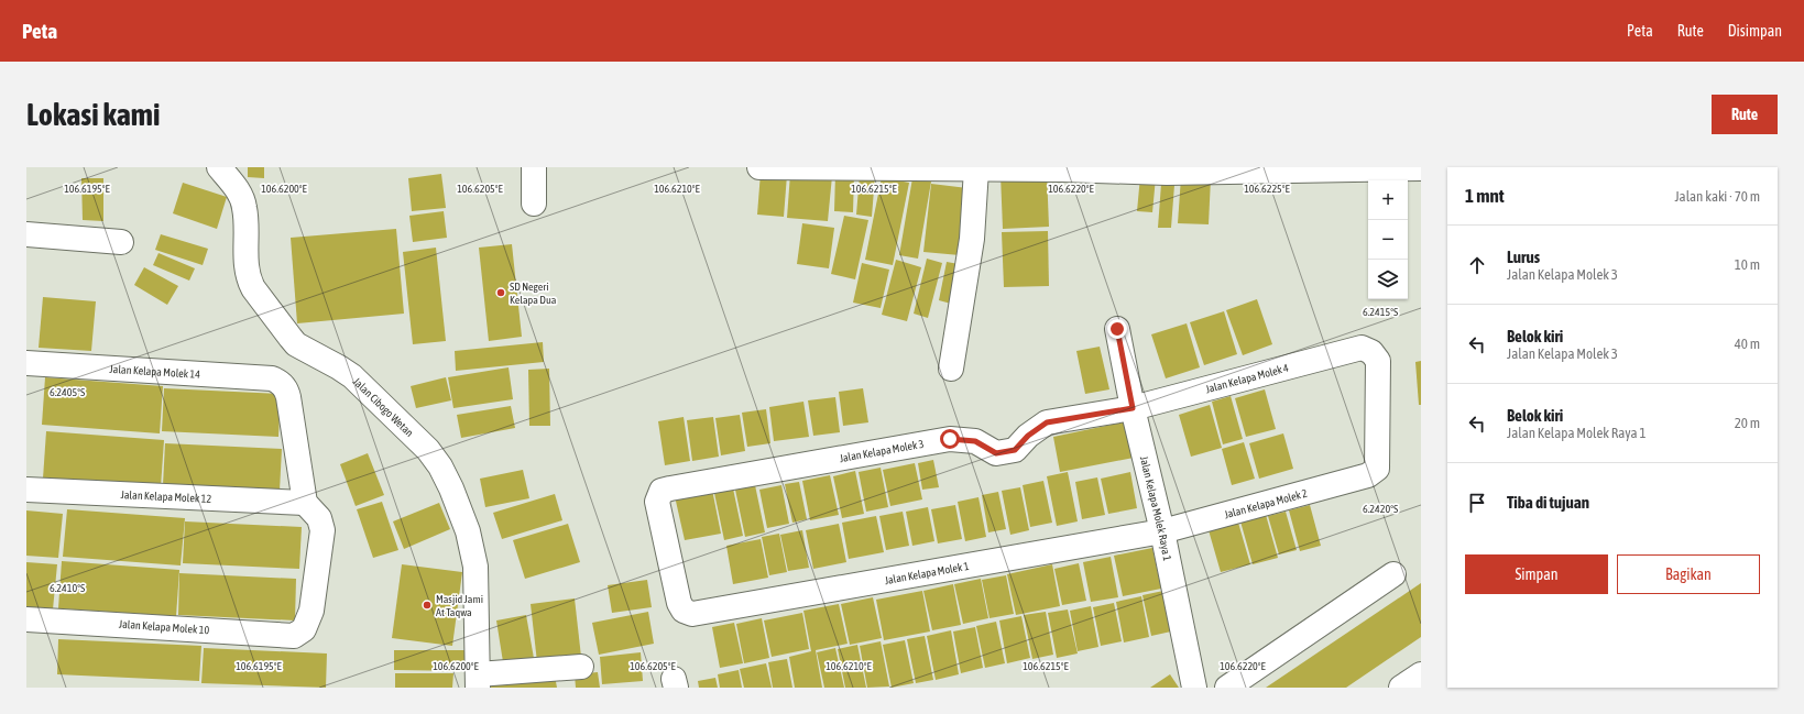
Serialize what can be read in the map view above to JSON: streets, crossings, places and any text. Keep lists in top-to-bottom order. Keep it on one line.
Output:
{"streets":{"street":["Jalan Kelapa Molek 14","Jalan Kelapa Molek 4","Jalan Cibogo Wetan","Jalan Kelapa Molek 3","Jalan Kelapa Molek 12","Jalan Kelapa Molek 2","Jalan Kelapa Molek Raya 1","Jalan Kelapa Molek 1","Jalan Kelapa Molek 10"]},"crossings":[["Jalan Kelapa Molek 14","Jalan Kelapa Molek 12"],["Jalan Kelapa Molek 14","Jalan Kelapa Molek 10"],["Jalan Kelapa Molek 4","Jalan Kelapa Molek 3"],["Jalan Kelapa Molek 4","Jalan Kelapa Molek 2"],["Jalan Kelapa Molek 4","Jalan Kelapa Molek Raya 1"],["Jalan Kelapa Molek 3","Jalan Kelapa Molek Raya 1"],["Jalan Kelapa Molek 3","Jalan Kelapa Molek 1"],["Jalan Kelapa Molek 12","Jalan Kelapa Molek 10"],["Jalan Kelapa Molek 2","Jalan Kelapa Molek Raya 1"],["Jalan Kelapa Molek 2","Jalan Kelapa Molek 1"],["Jalan Kelapa Molek Raya 1","Jalan Kelapa Molek 1"]],"places":["SD Negeri Kelapa Dua","Masjid Jami At Taqwa"],"page":{"header":"Peta","nav":["Peta","Rute","Disimpan"],"buttons":["Rute",["Simpan","Bagikan"]],"title":"Lokasi kami","heading":["1 mnt","Jalan kaki · 70 m"],"map_buttons":["+","−"],"list":[["Lurus","Jalan Kelapa Molek 3","10 m"],["Belok kiri","Jalan Kelapa Molek 3","40 m"],["Belok kiri","Jalan Kelapa Molek Raya 1","20 m"],"Tiba di tujuan"]},"coordinates":["106.6195°E","106.6200°E","106.6205°E","106.6210°E","106.6215°E","106.6220°E","106.6225°E","6.2415°S","6.2405°S","6.2420°S","6.2410°S"]}
